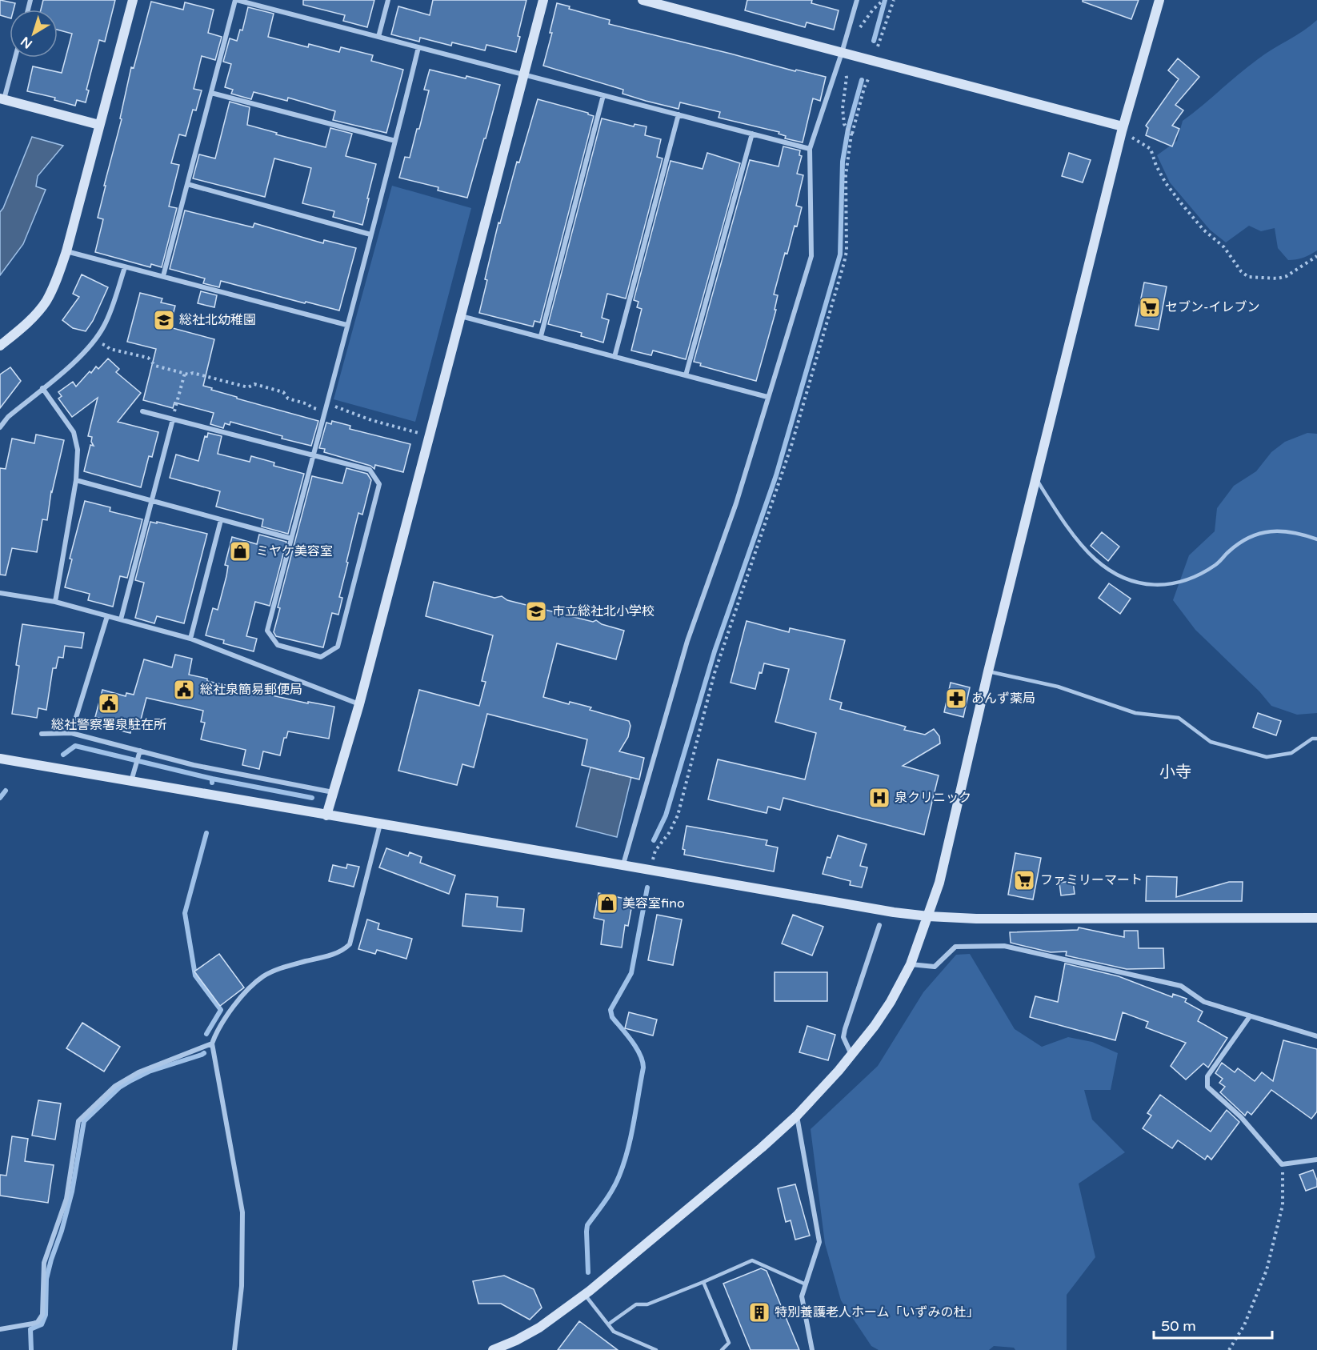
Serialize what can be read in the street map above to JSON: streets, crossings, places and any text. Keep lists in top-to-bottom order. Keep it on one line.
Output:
{"districts":["小寺"],"places":{"supermarket":["セブン-イレブン","ファミリーマート"],"school or university":["総社北幼稚園","市立総社北小学校"],"shop":["ミヤケ美容室","美容室fino"],"public building":["総社泉簡易郵便局","総社警察署泉駐在所"],"pharmacy":["あんず薬局"],"hospital":["泉クリニック"],"building":["特別養護老人ホーム「いずみの杜」"]},"scale_bar":"50 m","north":"bottom left"}
